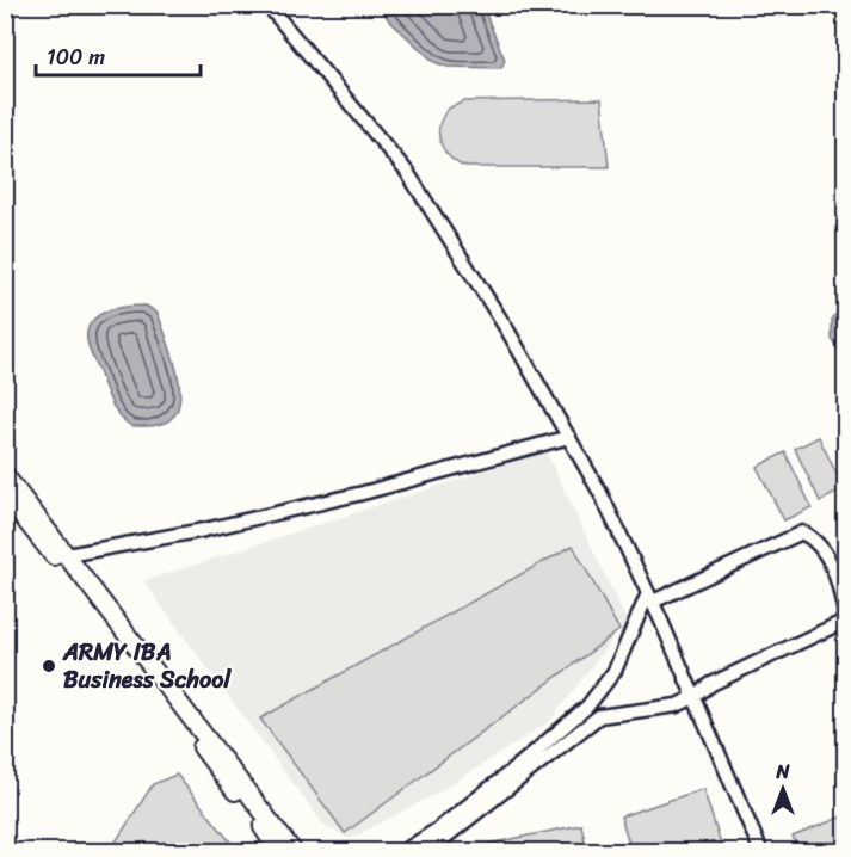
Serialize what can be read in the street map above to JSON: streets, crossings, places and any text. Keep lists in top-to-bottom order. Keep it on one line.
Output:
{"places":["ARMY IBA Business School"],"scale_bar":"100 m","north":"top"}
